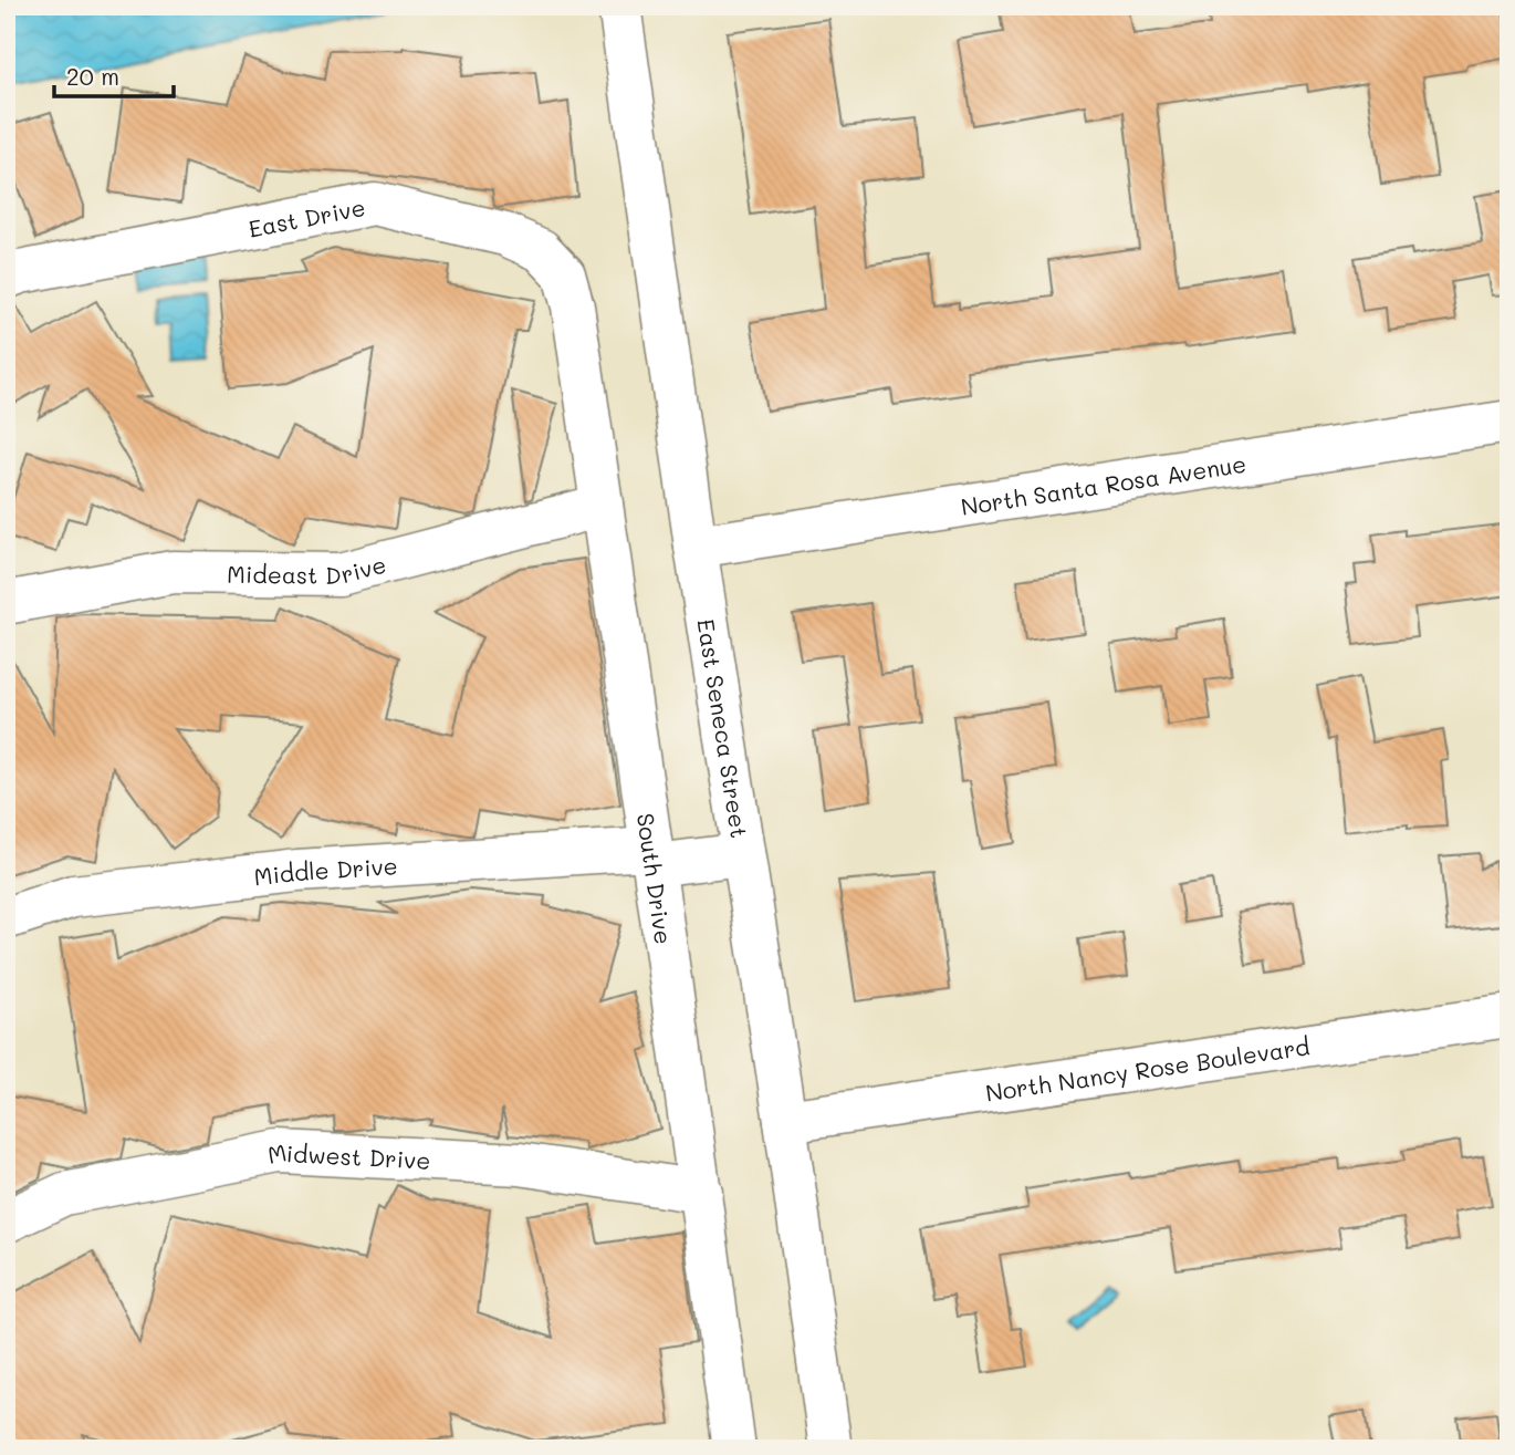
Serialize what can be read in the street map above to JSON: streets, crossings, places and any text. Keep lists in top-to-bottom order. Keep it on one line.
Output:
{"streets":{"street":["East Drive","North Santa Rosa Avenue","Mideast Drive","East Seneca Street","Middle Drive","South Drive","North Nancy Rose Boulevard","Midwest Drive"]},"crossings":[["East Drive","South Drive"],["North Santa Rosa Avenue","East Seneca Street"],["Mideast Drive","South Drive"],["East Seneca Street","Middle Drive"],["East Seneca Street","North Nancy Rose Boulevard"],["Middle Drive","South Drive"],["South Drive","Midwest Drive"]],"scale_bar":"20 m"}
